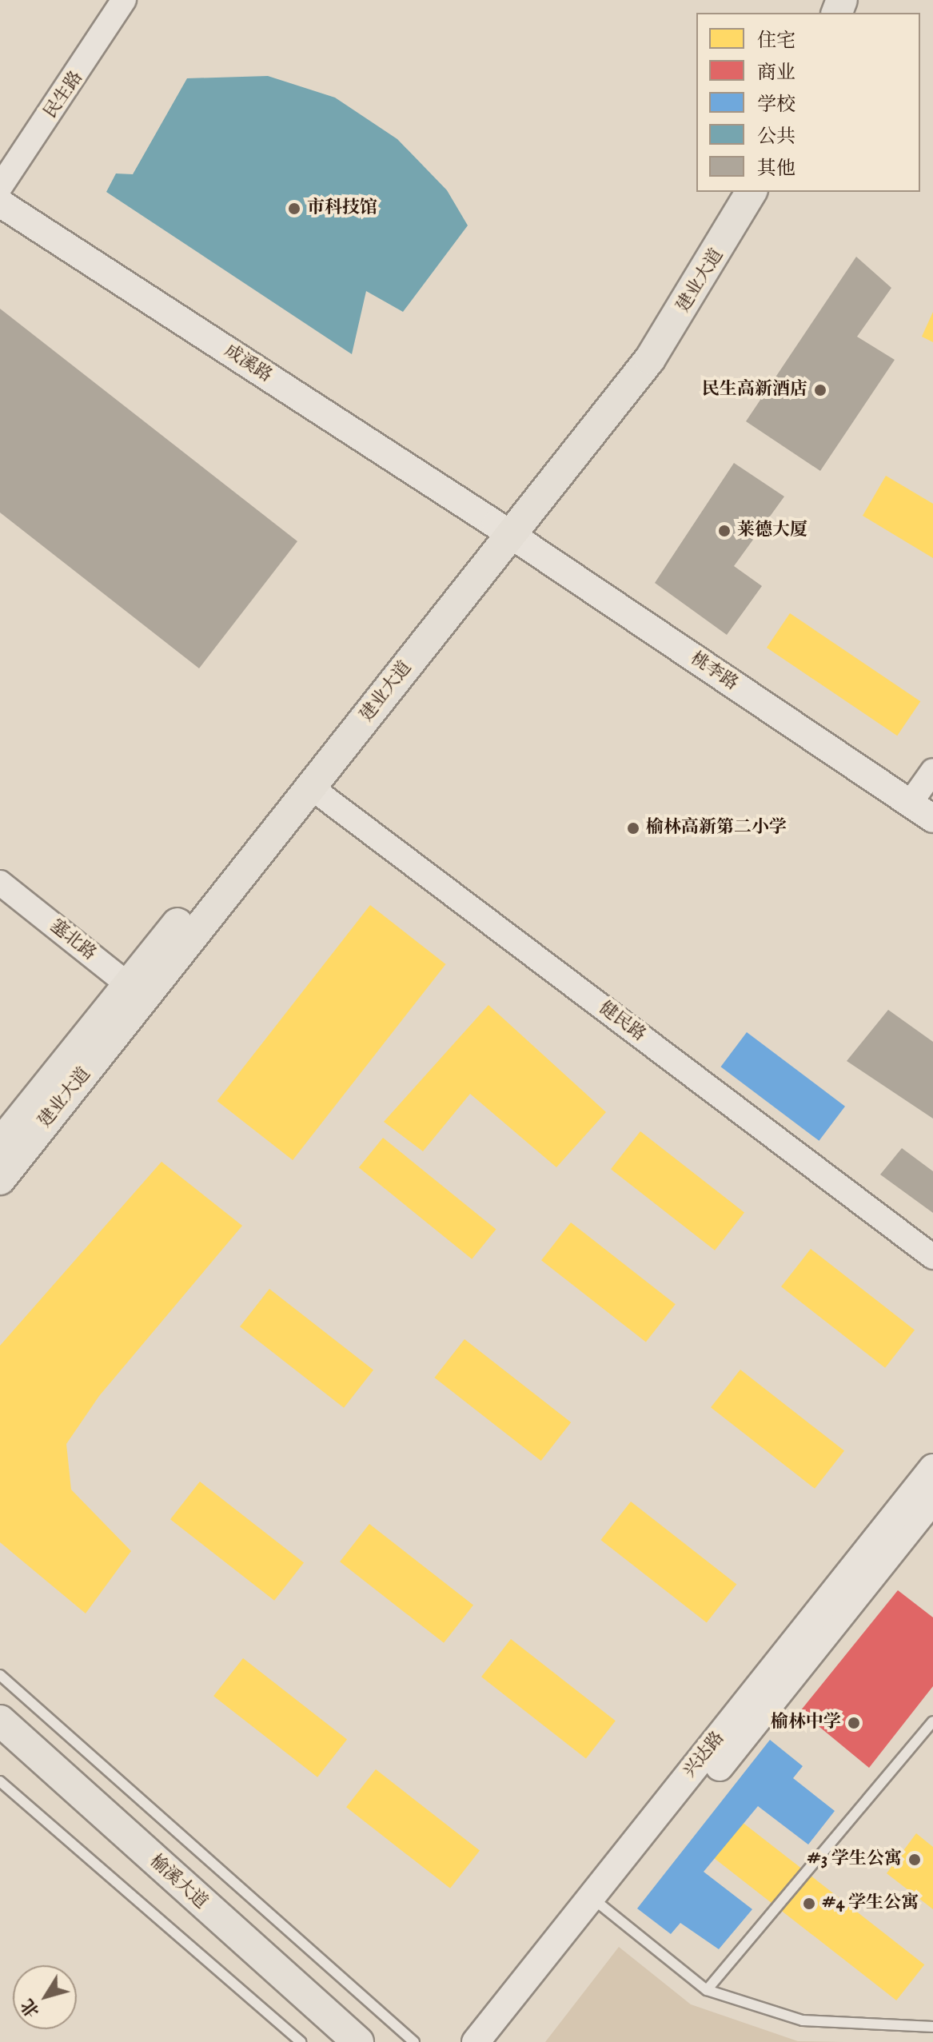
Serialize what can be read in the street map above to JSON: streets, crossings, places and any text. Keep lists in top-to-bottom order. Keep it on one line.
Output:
{"streets":{"main road":["建业大道","成溪路","桃李路","兴达路","榆溪大道"],"street":["民生路","塞北路","健民路"]},"crossings":[["建业大道","成溪路"],["建业大道","桃李路"],["建业大道","塞北路"],["建业大道","健民路"],["成溪路","桃李路"]],"places":["市科技馆","民生高新酒店","莱德大厦","榆林高新第二小学","榆林中学","#3 学生公寓","#4 学生公寓"],"legend":["住宅","商业","学校","公共","其他"],"north":"bottom left"}
